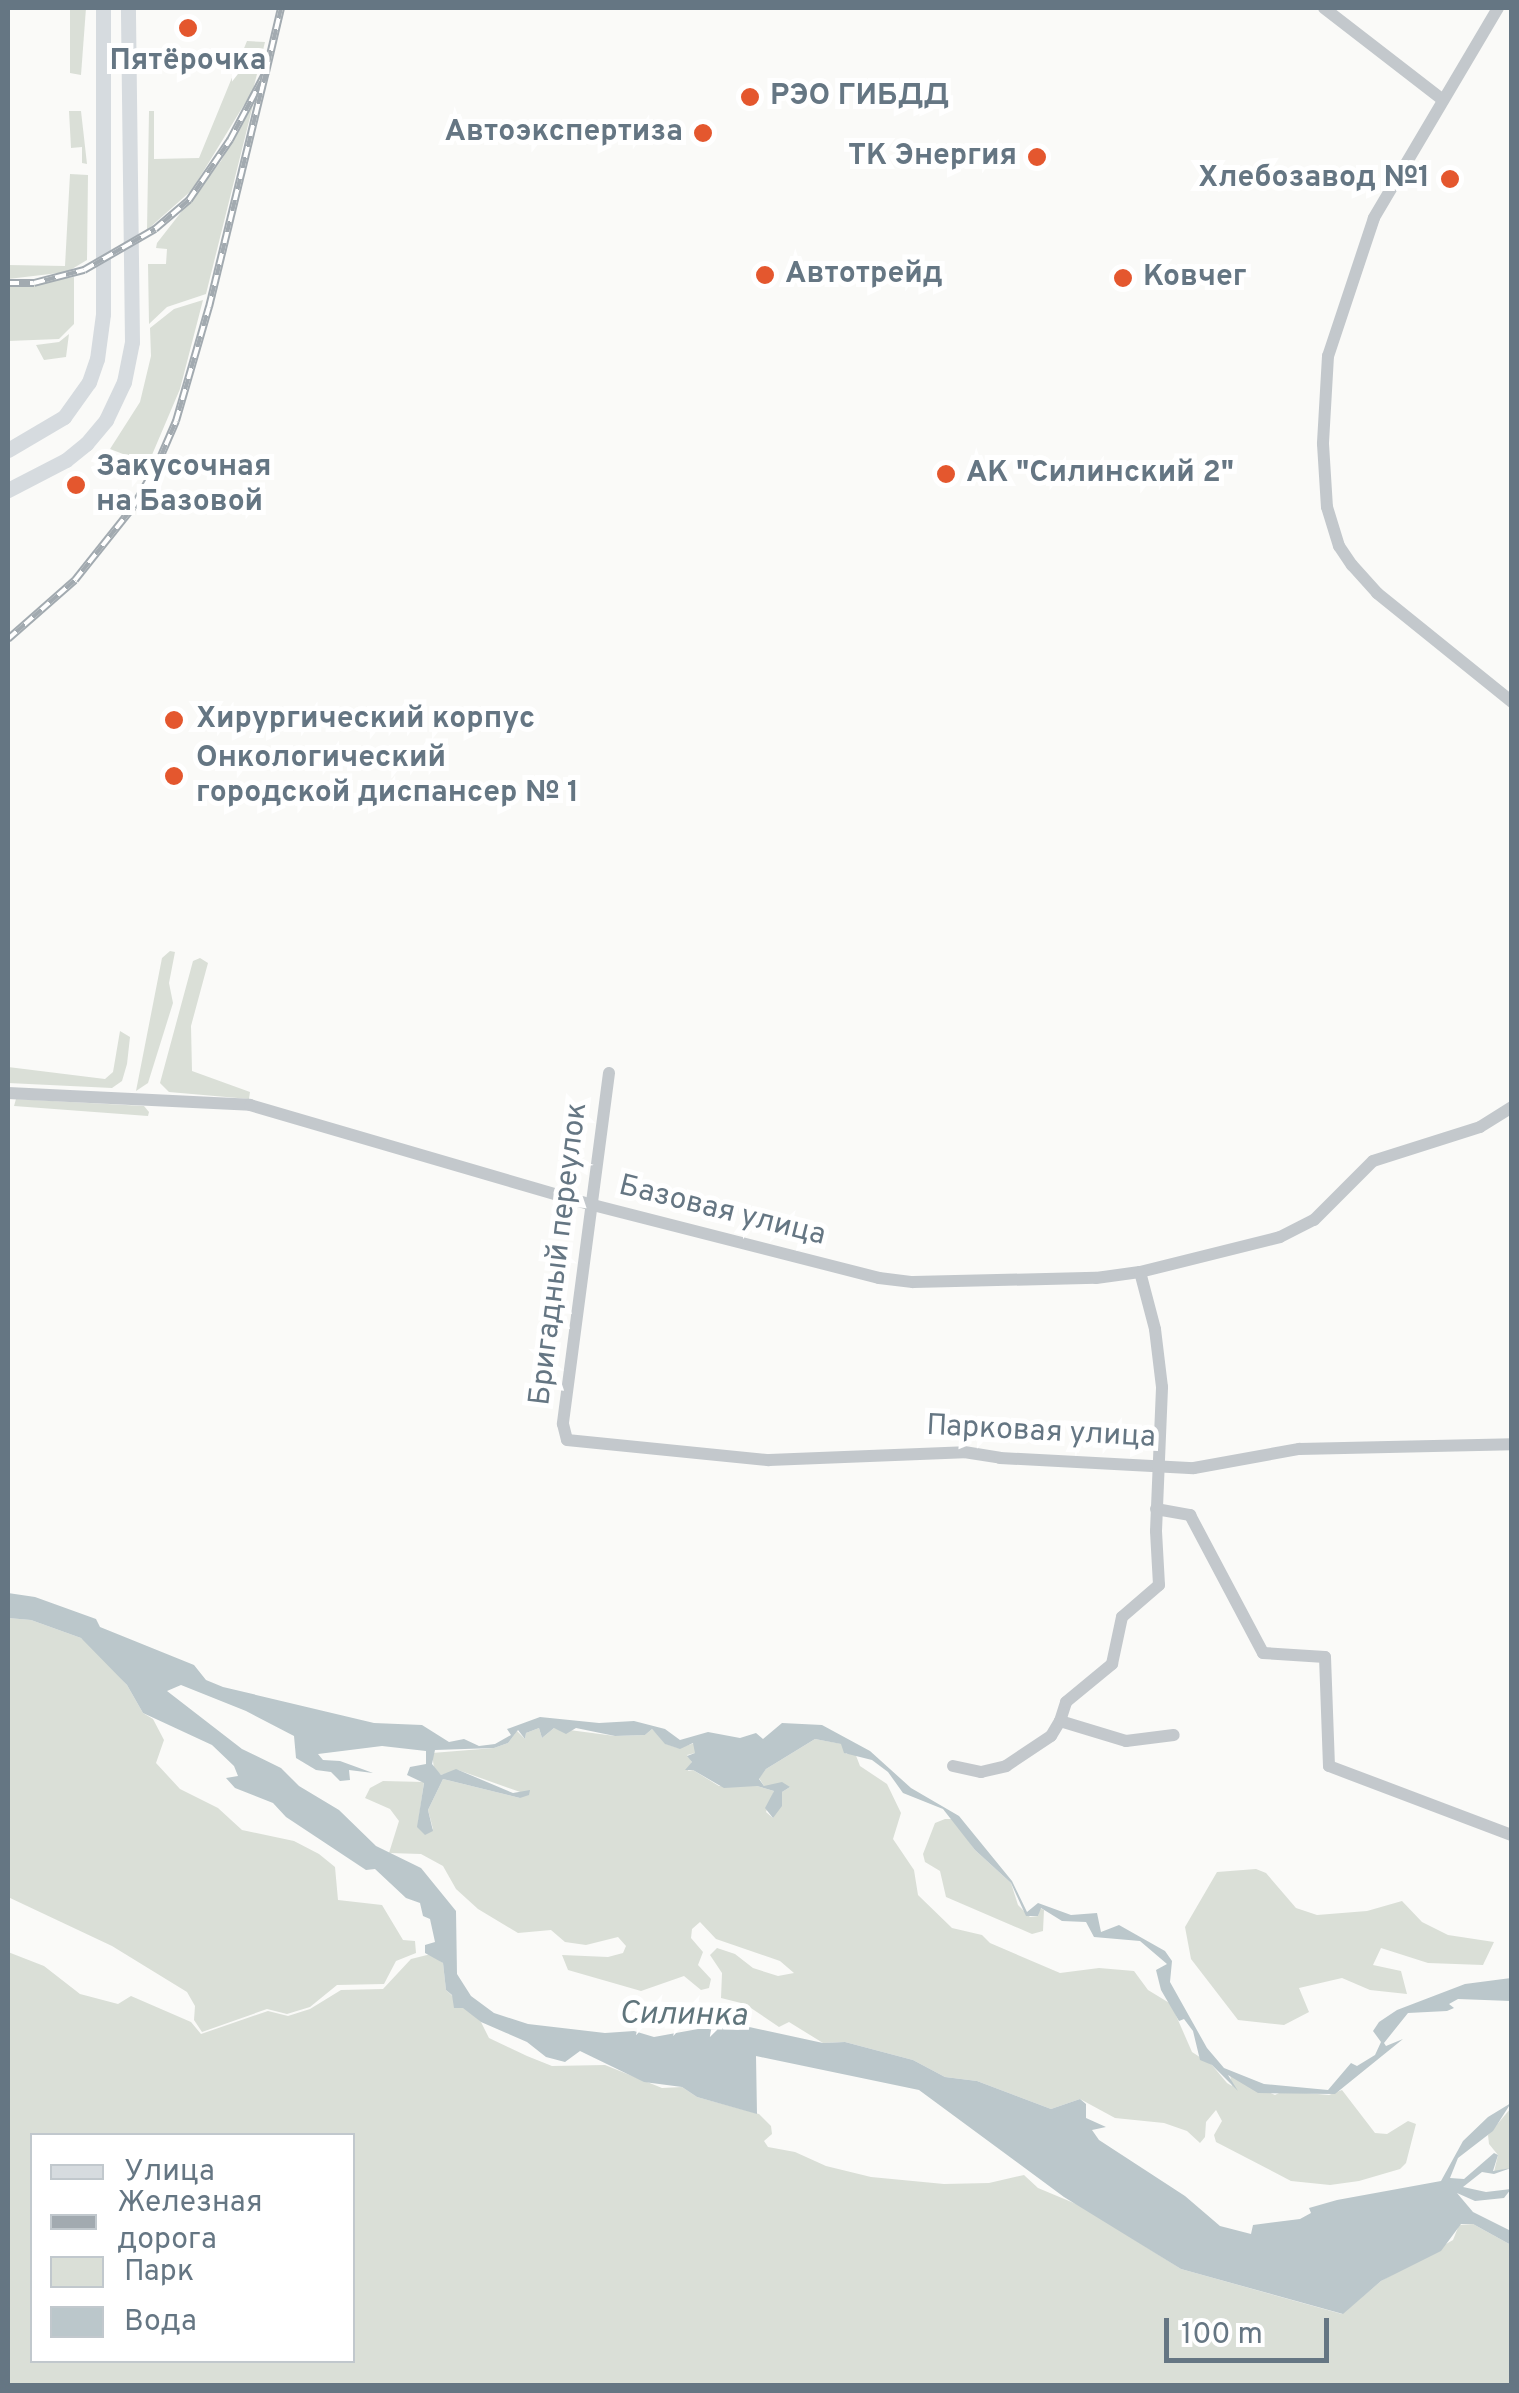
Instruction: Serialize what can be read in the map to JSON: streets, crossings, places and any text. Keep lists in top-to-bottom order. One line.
{"streets":{"street":["Базовая улица","Бригадный переулок","Парковая улица"]},"crossings":[["Базовая улица","Бригадный переулок"],["Бригадный переулок","Парковая улица"]],"water":["Силинка"],"places":["Пятёрочка","РЭО ГИБДД","Автоэкспертиза","ТК Энергия","Хлебозавод №1","Автотрейд","Ковчег","АК \"Силинский 2\"","Закусочная на Базовой","Хирургический корпус","Онкологический городской диспансер № 1"],"legend":["Улица","Железная дорога","Парк","Вода"],"scale_bar":"100 m"}
